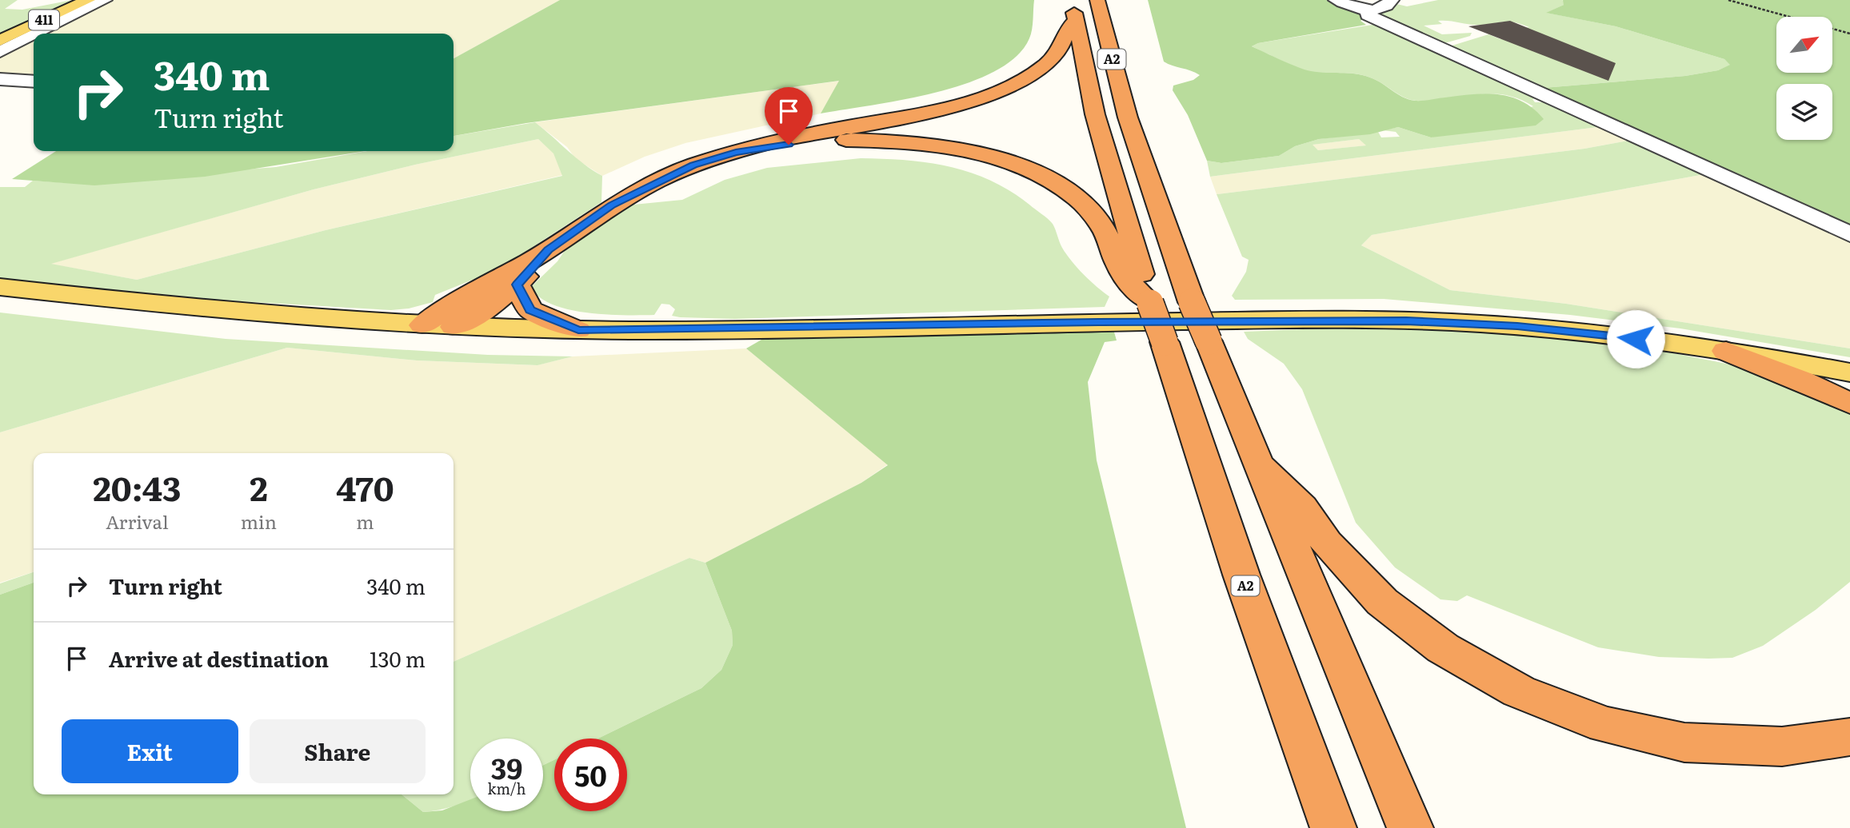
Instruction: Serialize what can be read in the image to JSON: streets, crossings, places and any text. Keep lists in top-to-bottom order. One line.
{"streets":{"highway":["A2"],"main road":["411"]},"north":"top right","page":{"turn":["340 m","Turn right"],"eta":["20:43","Arrival","2","min","470","m"],"list":[{"name":"Turn right","value":"340 m"},{"name":"Arrive at destination","value":"130 m"}],"buttons":["Exit","Share"],"speed":"39 km/h","limit":"50"}}
